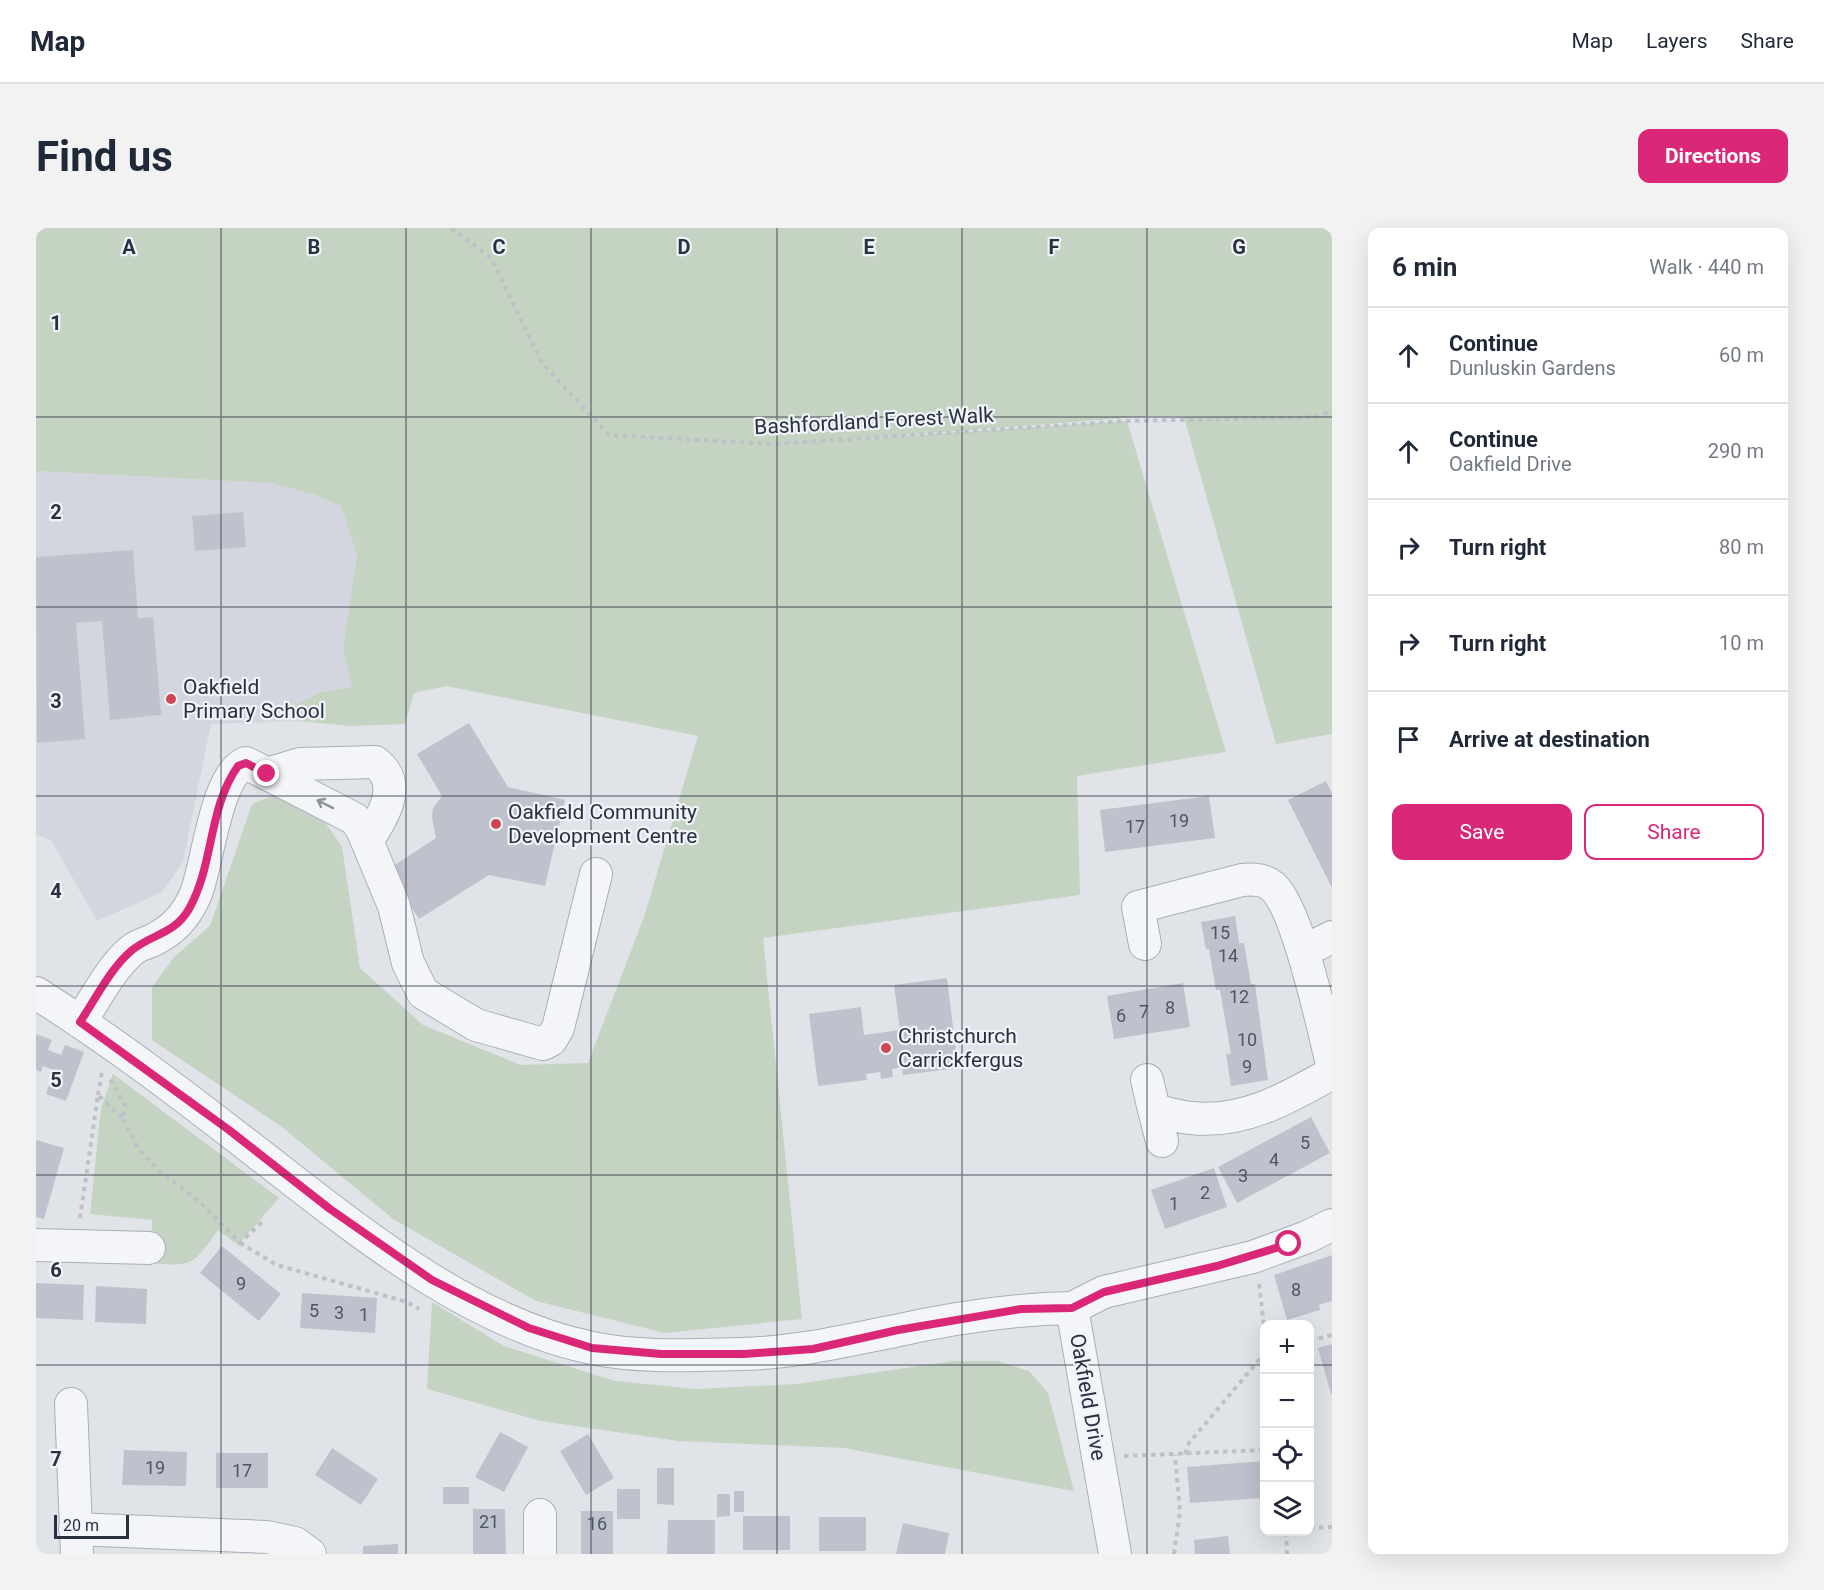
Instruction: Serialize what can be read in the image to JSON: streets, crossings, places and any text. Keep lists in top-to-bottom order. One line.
{"streets":{"street":["Oakfield Drive"],"path":["Bashfordland Forest Walk"]},"places":["Oakfield Primary School","Oakfield Community Development Centre","Christchurch Carrickfergus"],"house_numbers":["19","17","15","14","12","8","7","6","10","9","5","4","3","2","1","9","8","5","3","1","19","17","21","16"],"scale_bar":"20 m","page":{"header":"Map","nav":["Map","Layers","Share"],"buttons":["Directions",["Save","Share"]],"title":"Find us","heading":["6 min","Walk · 440 m"],"list":[["Continue","Dunluskin Gardens","60 m"],["Continue","Oakfield Drive","290 m"],["Turn right","80 m"],["Turn right","10 m"],"Arrive at destination"],"map_buttons":["+","−"],"scale":"20 m"},"grid":{"columns":["A","B","C","D","E","F","G"],"rows":["1","2","3","4","5","6","7"]}}
